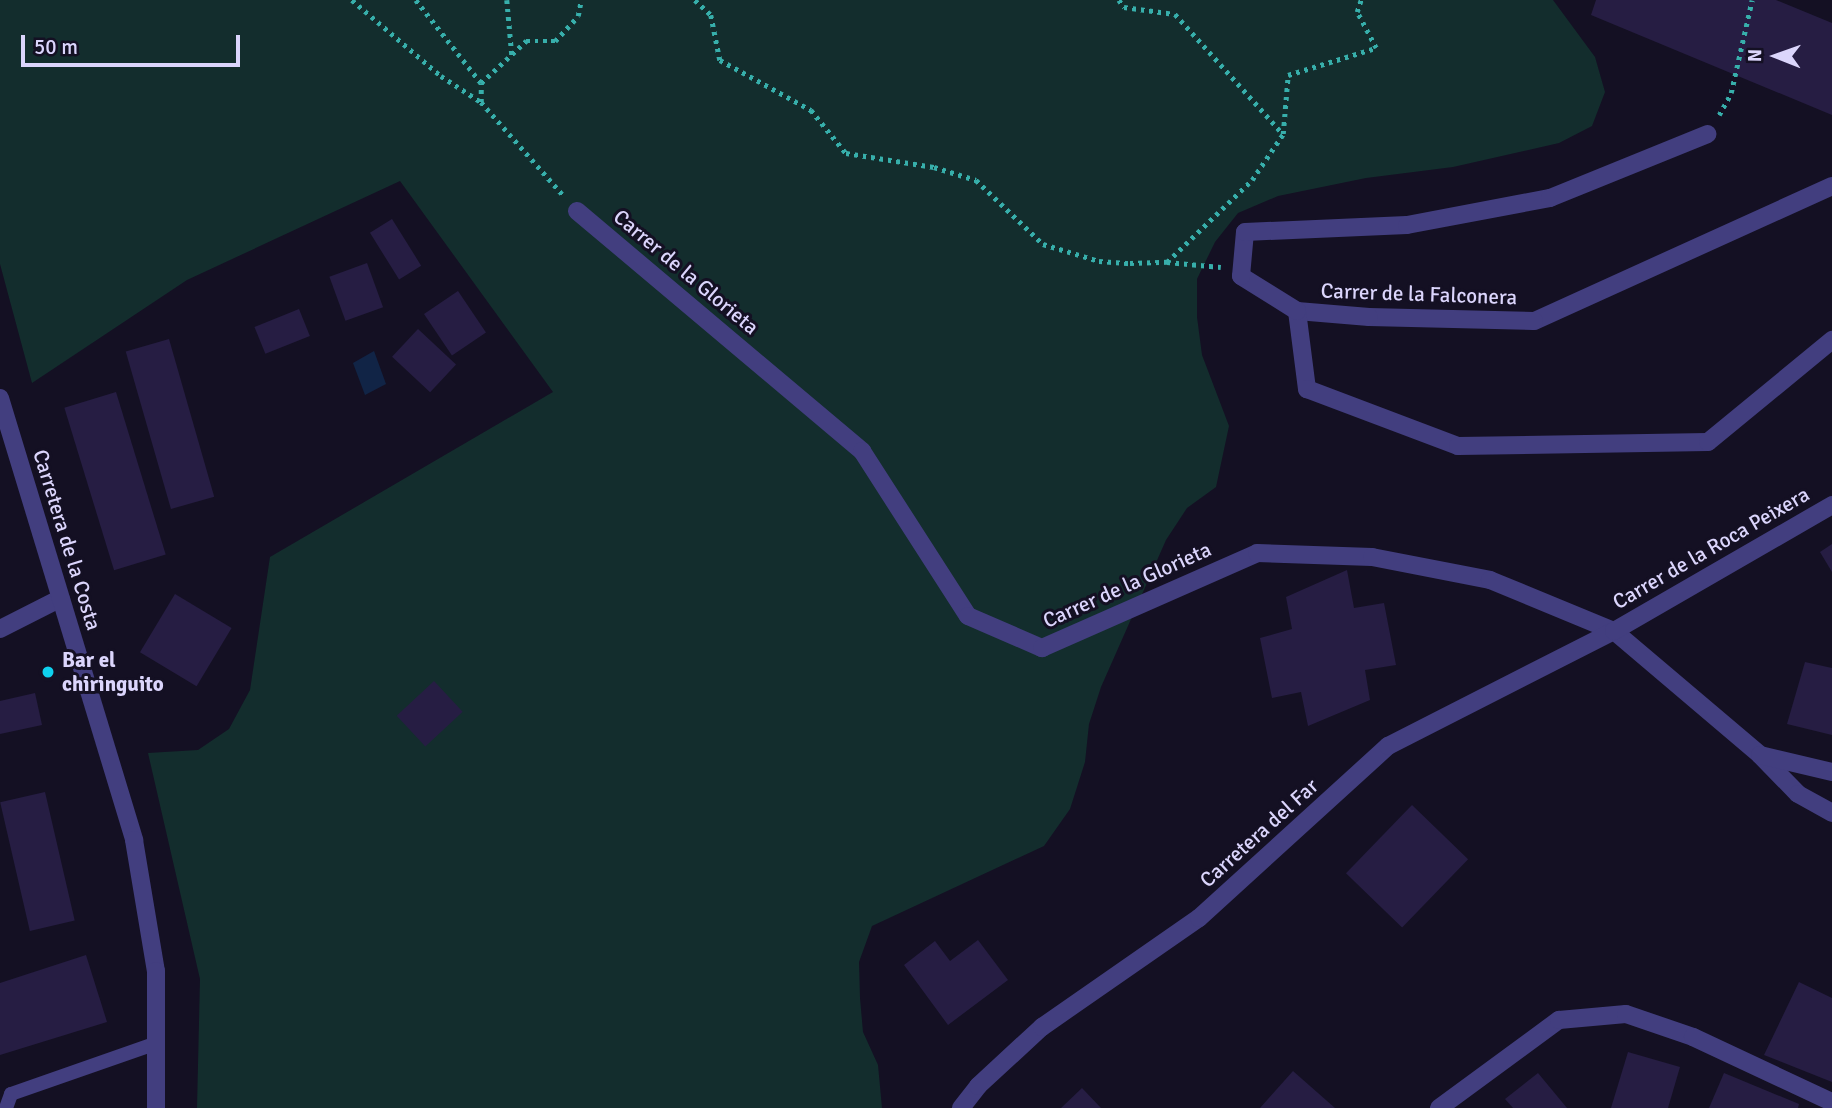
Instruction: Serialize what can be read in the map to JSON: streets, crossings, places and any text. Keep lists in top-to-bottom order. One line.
{"streets":{"street":["Carrer de la Glorieta","Carrer de la Falconera","Carretera de la Costa","Carrer de la Roca Peixera","Carretera del Far"]},"crossings":[["Carrer de la Glorieta","Carrer de la Roca Peixera"],["Carrer de la Glorieta","Carretera del Far"],["Carrer de la Roca Peixera","Carretera del Far"]],"places":["Bar el chiringuito"],"scale_bar":"50 m","north":"left"}
